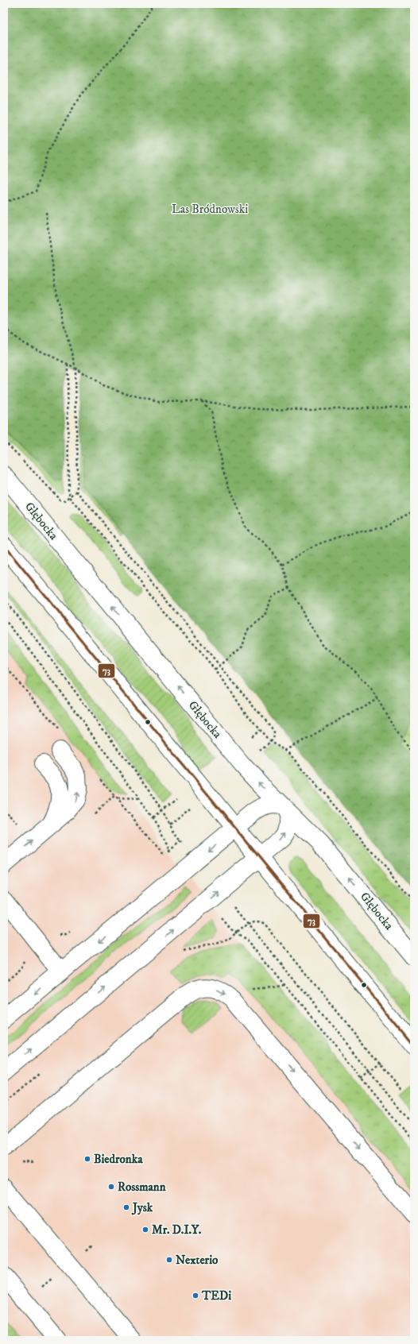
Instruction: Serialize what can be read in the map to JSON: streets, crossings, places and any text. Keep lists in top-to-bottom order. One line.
{"streets":{"street":["Głębocka"]},"parks":["Las Bródnowski"],"places":["Biedronka","Rossmann","Jysk","Mr. D.I.Y.","Nexterio","TEDi"],"lines":["transit line 73"]}
